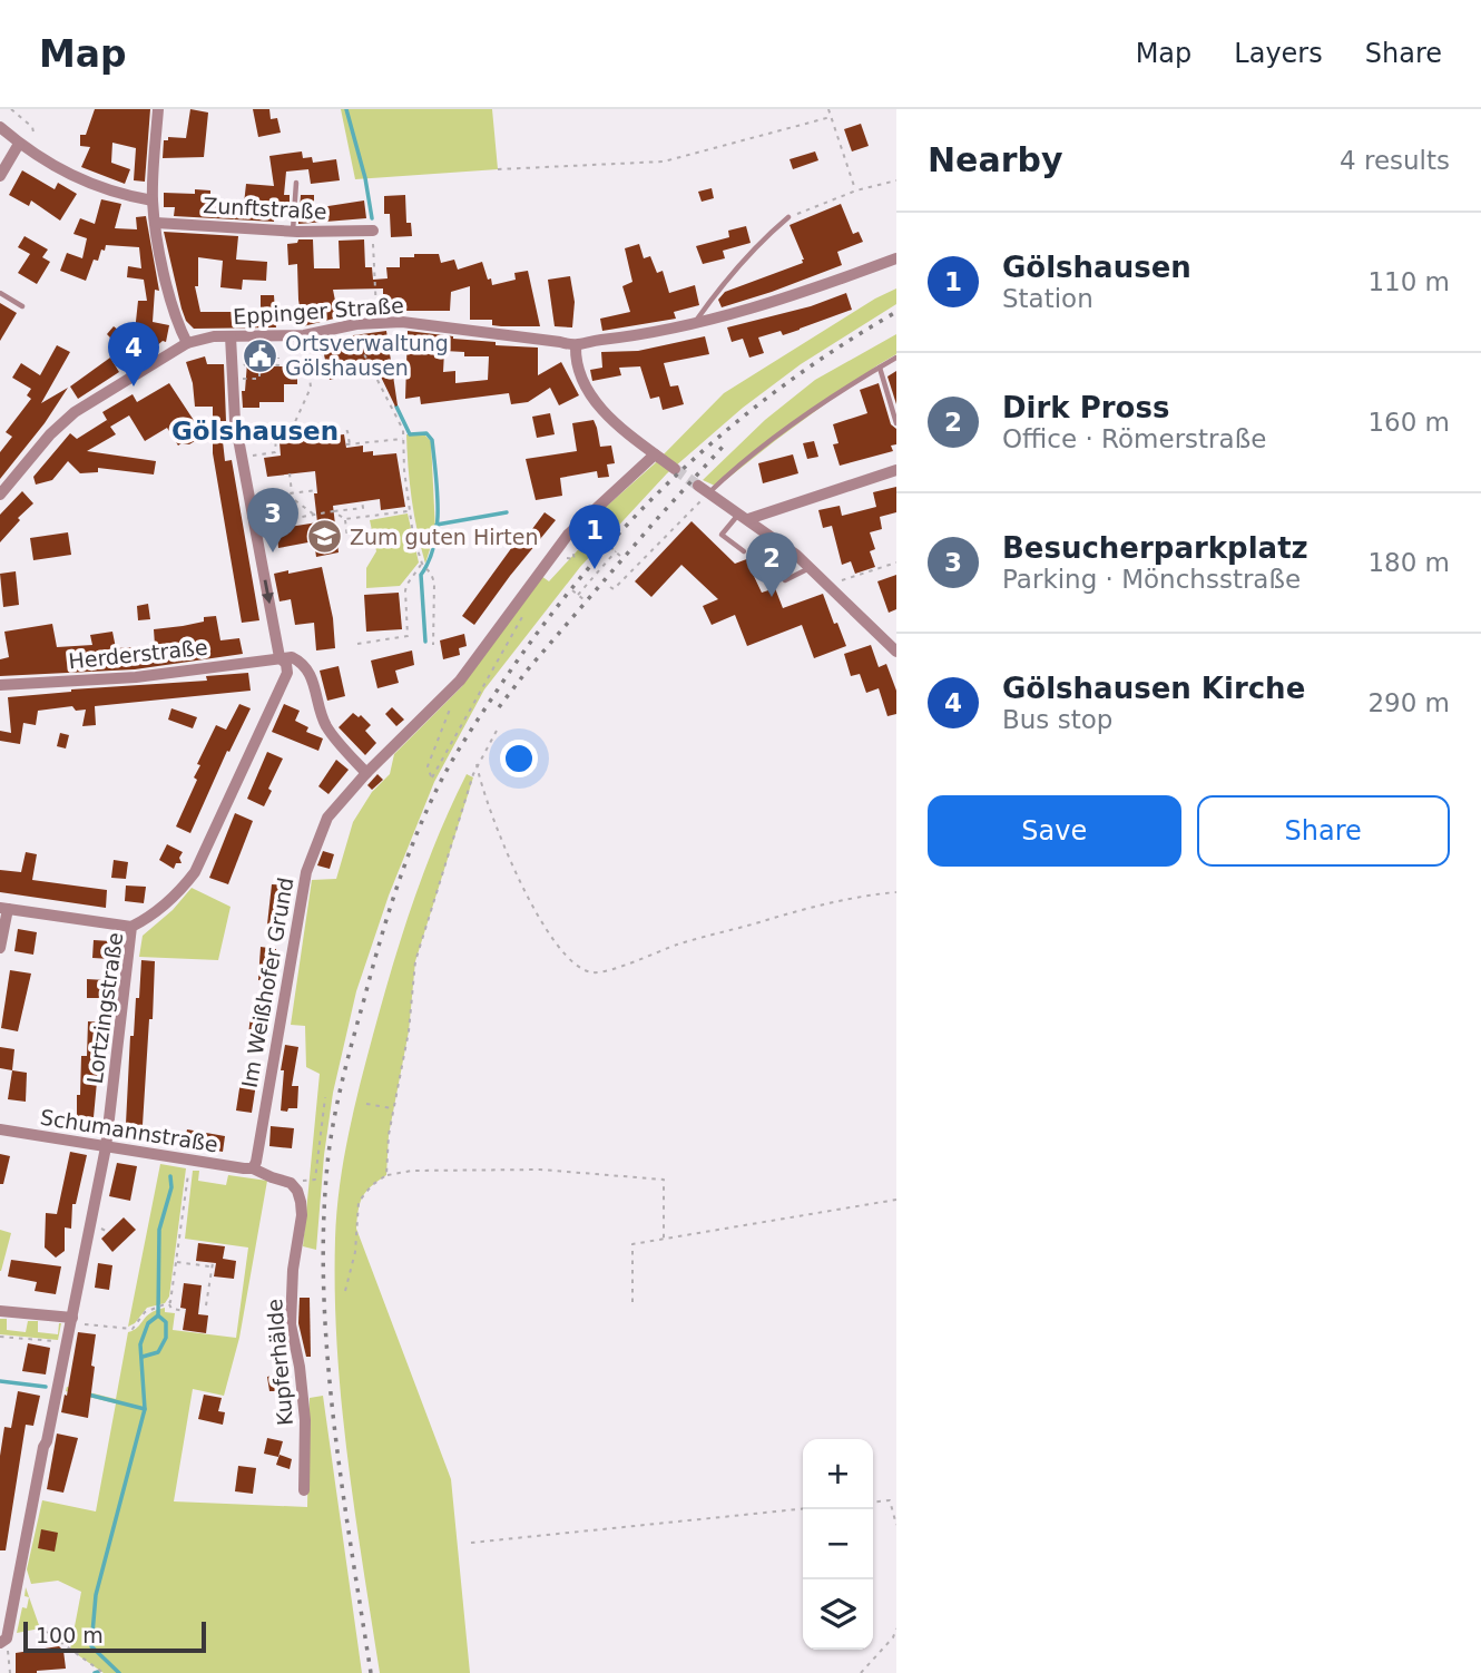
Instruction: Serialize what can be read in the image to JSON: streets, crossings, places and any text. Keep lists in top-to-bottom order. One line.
{"streets":{"street":["Zunftstraße","Eppinger Straße","Herderstraße","Im Weißhofer Grund","Lortzingstraße","Schumannstraße","Kupferhälde"]},"crossings":[["Herderstraße","Lortzingstraße"],["Im Weißhofer Grund","Schumannstraße"],["Lortzingstraße","Schumannstraße"]],"districts":["Gölshausen"],"places":{"public building":["Ortsverwaltung Gölshausen"],"school or university":["Zum guten Hirten"]},"scale_bar":"100 m","page":{"header":"Map","nav":["Map","Layers","Share"],"heading":["Nearby","4 results"],"list":[{"mark":"1","name":"Gölshausen","note":"Station","value":"110 m"},{"mark":"2","name":"Dirk Pross","note":"Office · Römerstraße","value":"160 m"},{"mark":"3","name":"Besucherparkplatz","note":"Parking · Mönchsstraße","value":"180 m"},{"mark":"4","name":"Gölshausen Kirche","note":"Bus stop","value":"290 m"}],"pins":["4","3","1","2"],"buttons":["Save","Share"],"map_buttons":["+","−"],"scale":"100 m"}}
